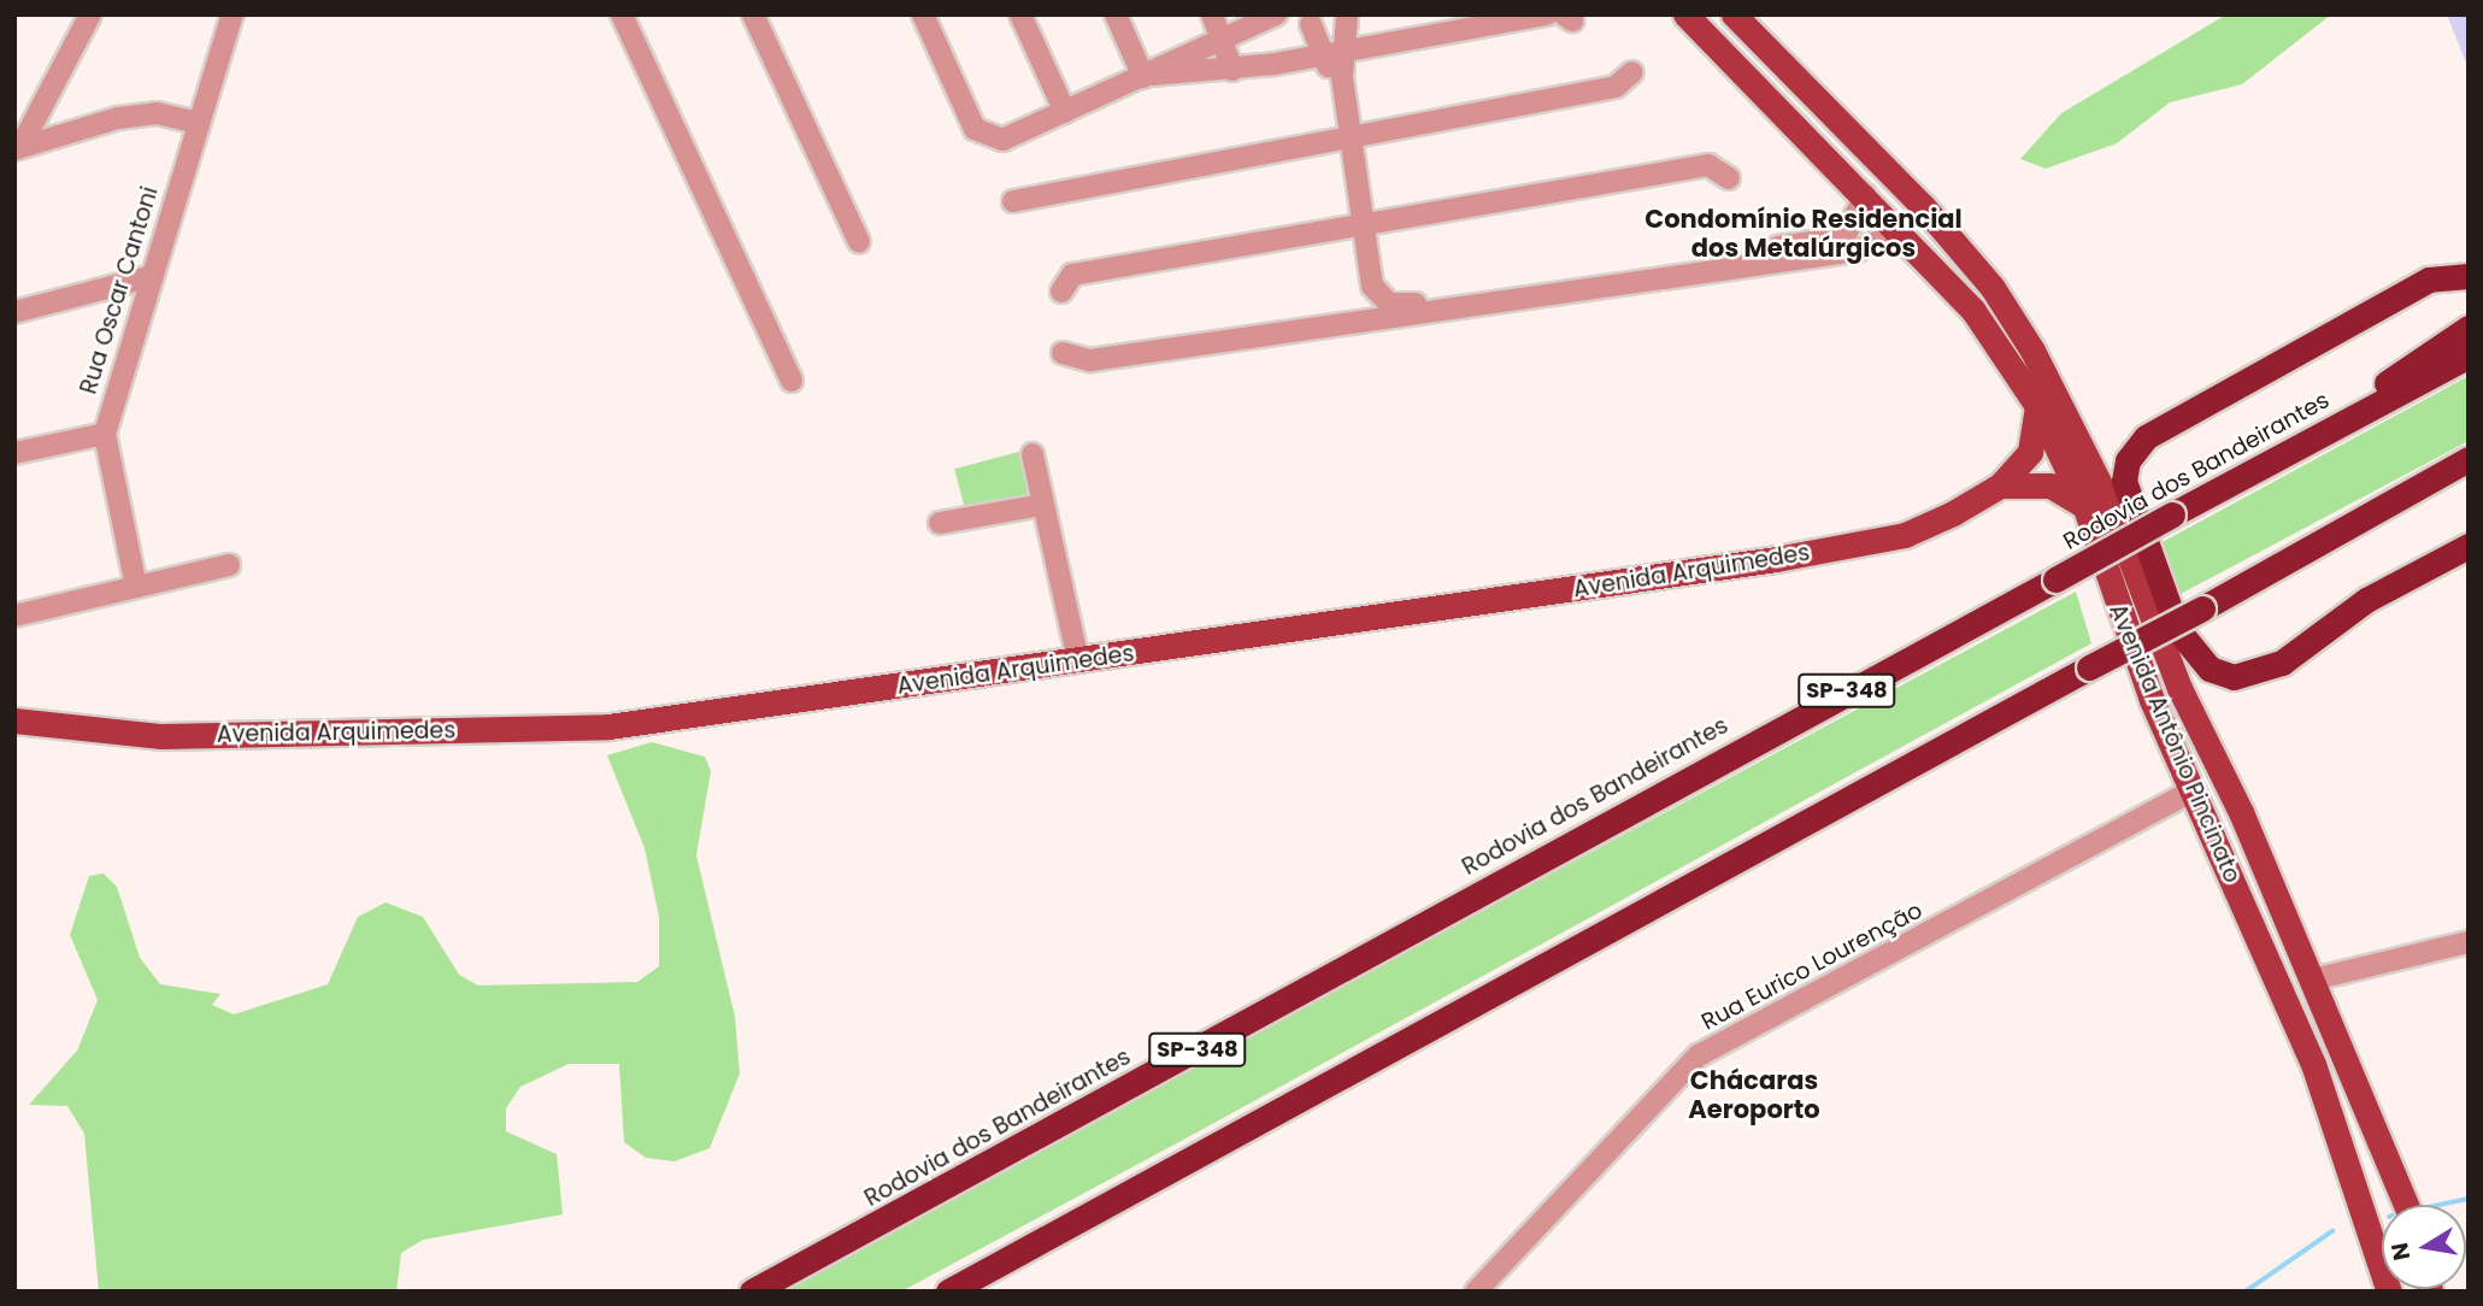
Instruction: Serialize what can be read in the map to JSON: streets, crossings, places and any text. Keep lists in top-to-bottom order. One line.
{"streets":{"highway":["Rodovia dos Bandeirantes","SP-348"],"main road":["Avenida Arquimedes","Avenida Antônio Pincinato"],"street":["Rua Oscar Cantoni","Rua Eurico Lourenção"]},"crossings":[["Avenida Arquimedes","Avenida Antônio Pincinato"],["Avenida Antônio Pincinato","Rua Eurico Lourenção"]],"districts":["Condomínio Residencial dos Metalúrgicos","Chácaras Aeroporto"],"north":"left"}
